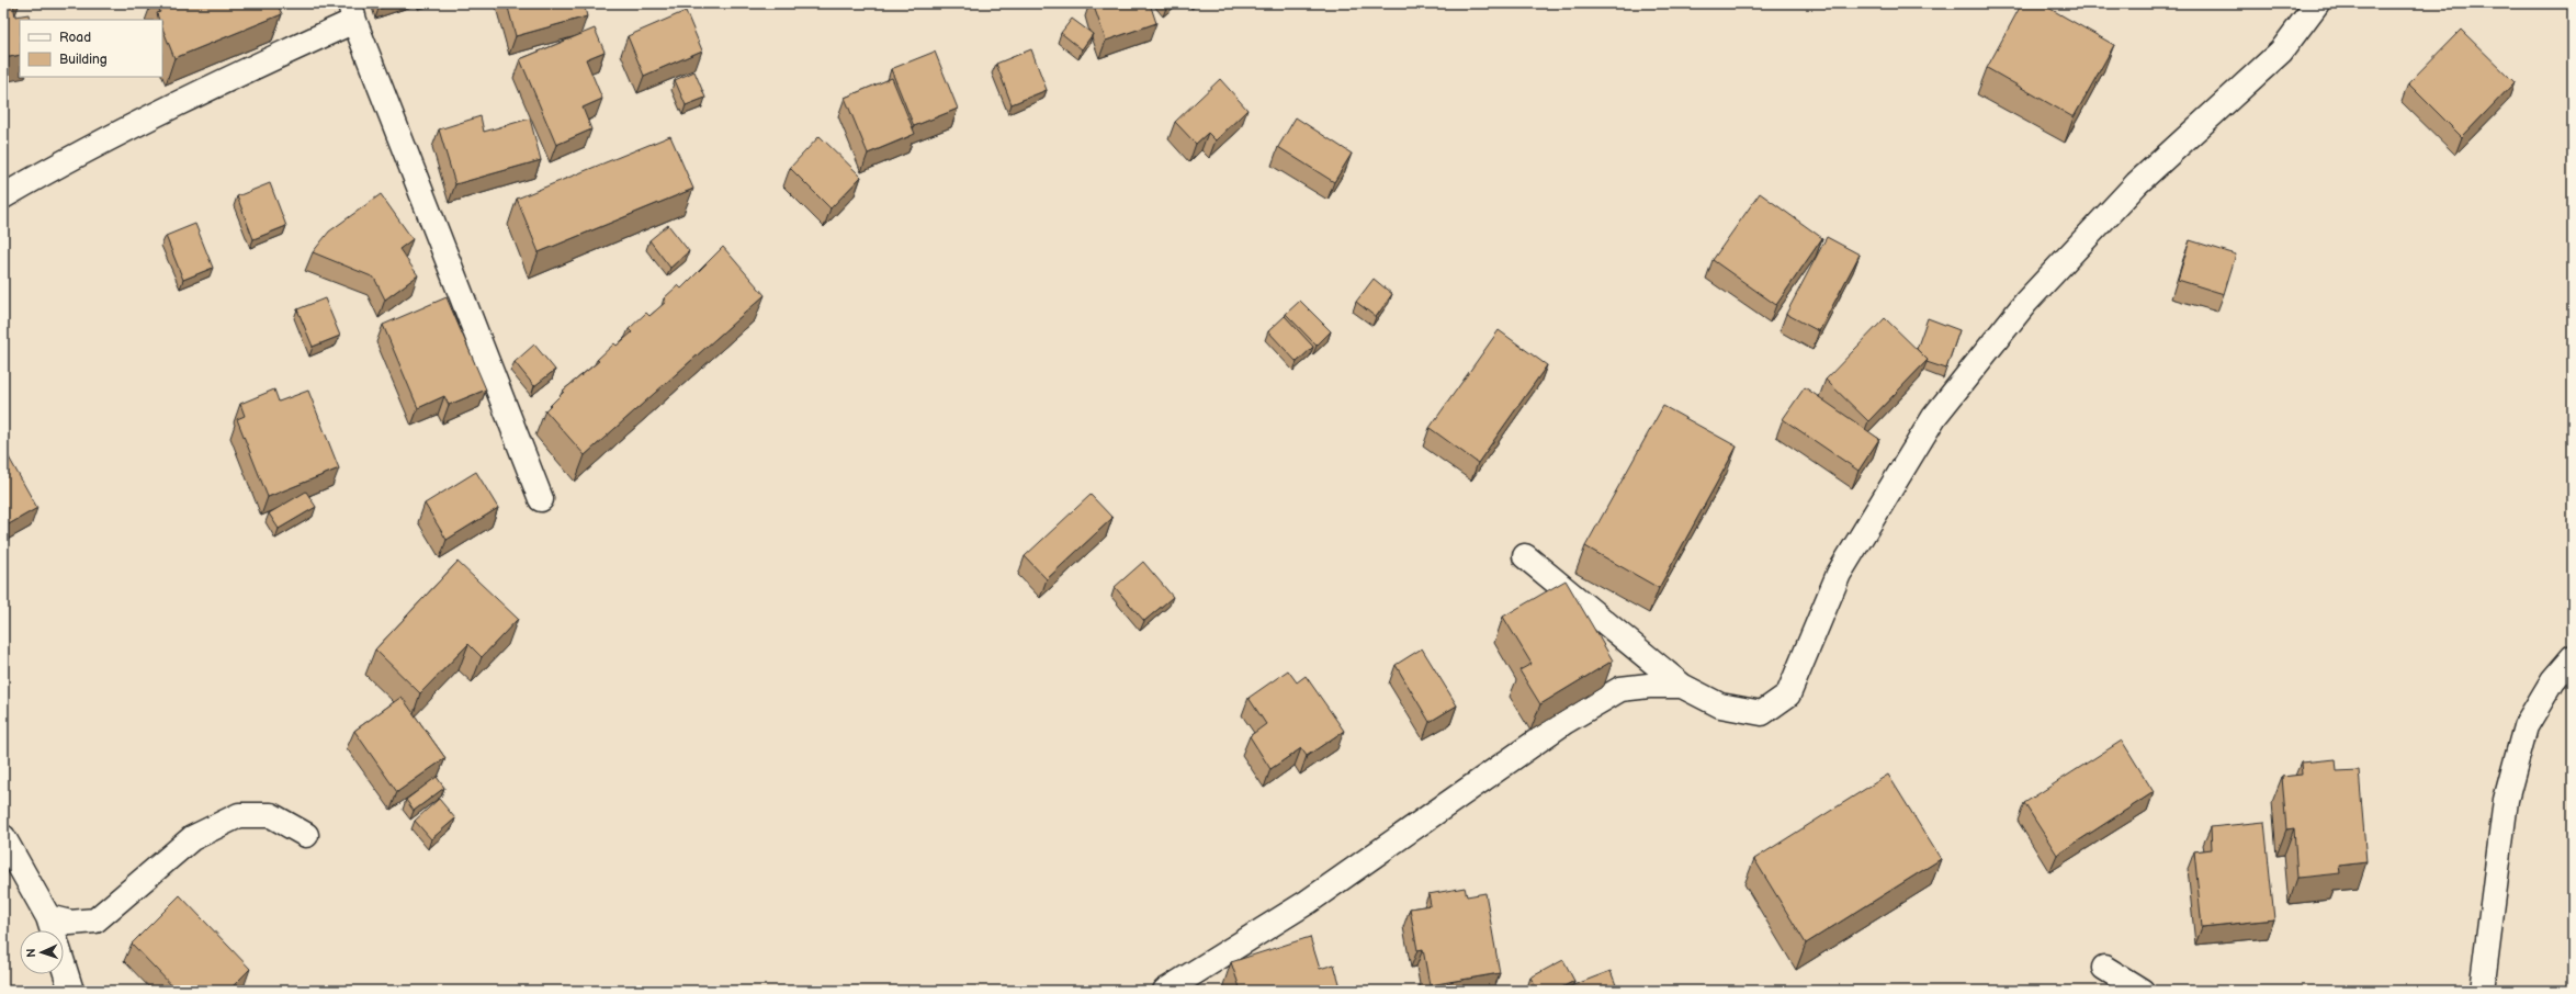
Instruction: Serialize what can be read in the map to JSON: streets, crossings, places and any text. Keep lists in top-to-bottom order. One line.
{"legend":["Road","Building"],"north":"left"}
